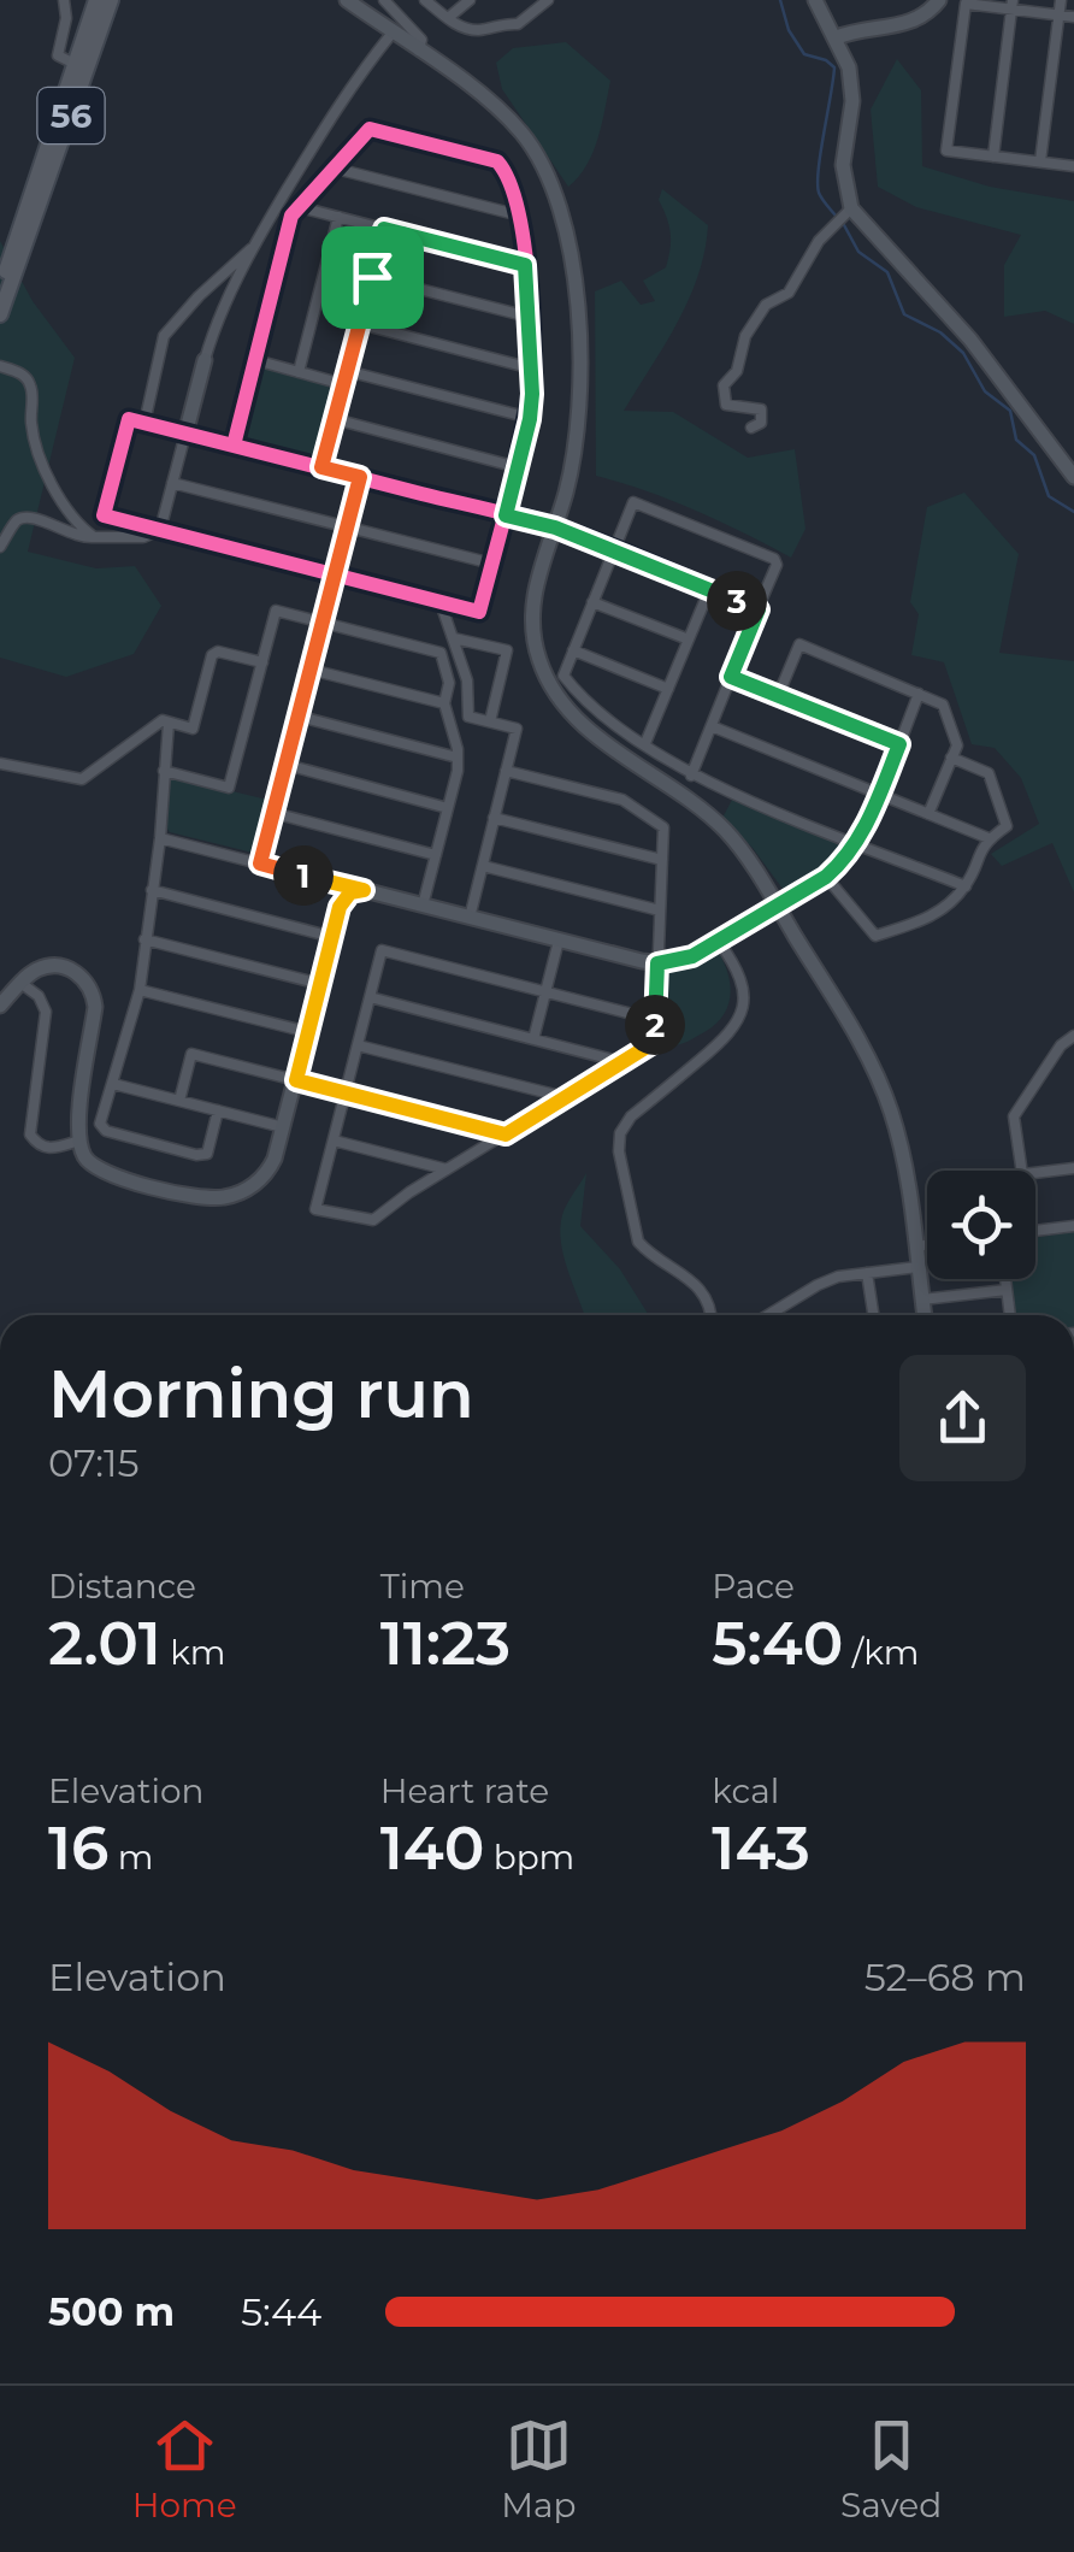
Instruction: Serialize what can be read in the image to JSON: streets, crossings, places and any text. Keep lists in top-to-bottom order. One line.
{"streets":{"main road":["56"]},"page":{"pins":["3","1","2"],"heading":["Morning run","07:15"],"stats":[["Distance","2.01 km"],["Time","11:23"],["Pace","5:40 /km"],["Elevation","16 m"],["Heart rate","140 bpm"],["kcal","143"]],"chart":["Elevation","52–68 m"],"list":[{"name":"500 m","note":"5:44"}],"tabs":["Home","Map","Saved"]}}
